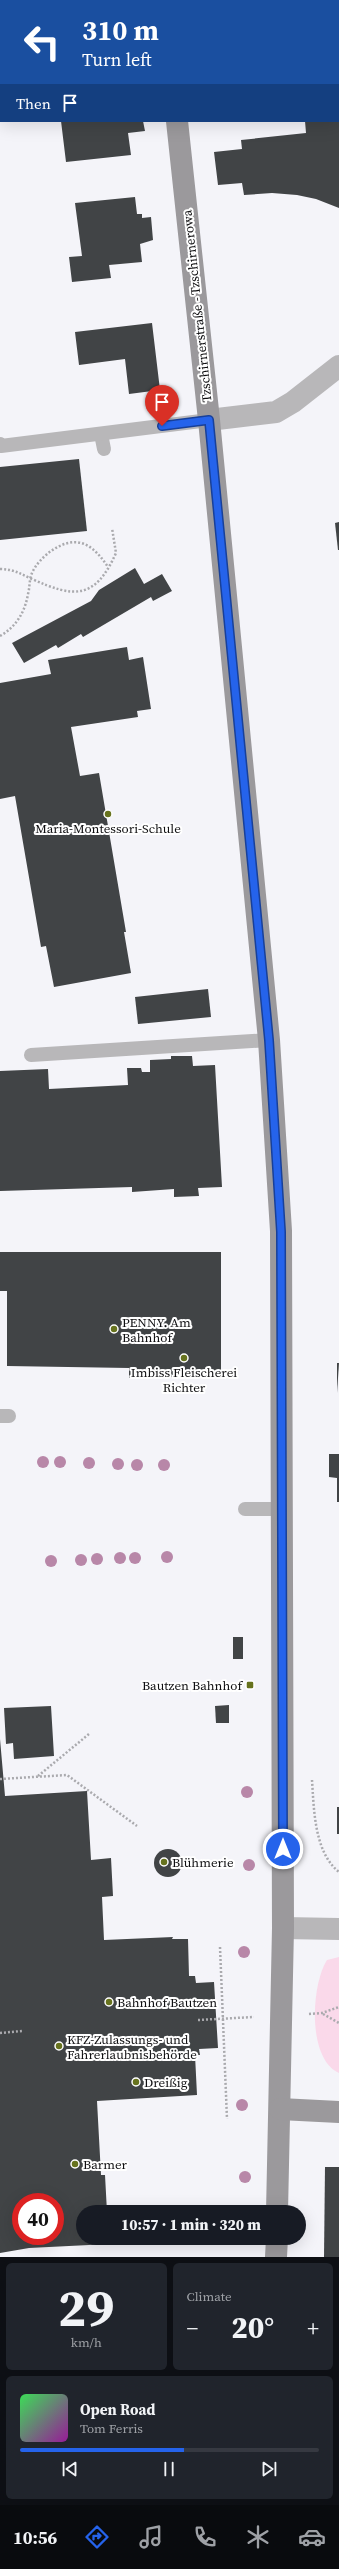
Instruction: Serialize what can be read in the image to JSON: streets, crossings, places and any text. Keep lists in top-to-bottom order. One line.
{"streets":{"street":["Tzschirnerstraße - Tzschirnerowa"]},"places":{"other":["Maria-Montessori-Schule","PENNY. Am Bahnhof","Imbiss Fleischerei Richter","Blühmerie","Bahnhof Bautzen","KFZ-Zulassungs- und Fahrerlaubnisbehörde","Dreißig","Barmer"],"transit":["Bautzen Bahnhof"]},"page":{"turn":["310 m","Turn left"],"then":"Then","limit":"40","trip":"10:57 · 1 min · 320 m","tile":[["29","km/h"],"Climate"],"heat":["−","20°","+"],"song":["Open Road","Tom Ferris"],"tabs":"10:56"}}
